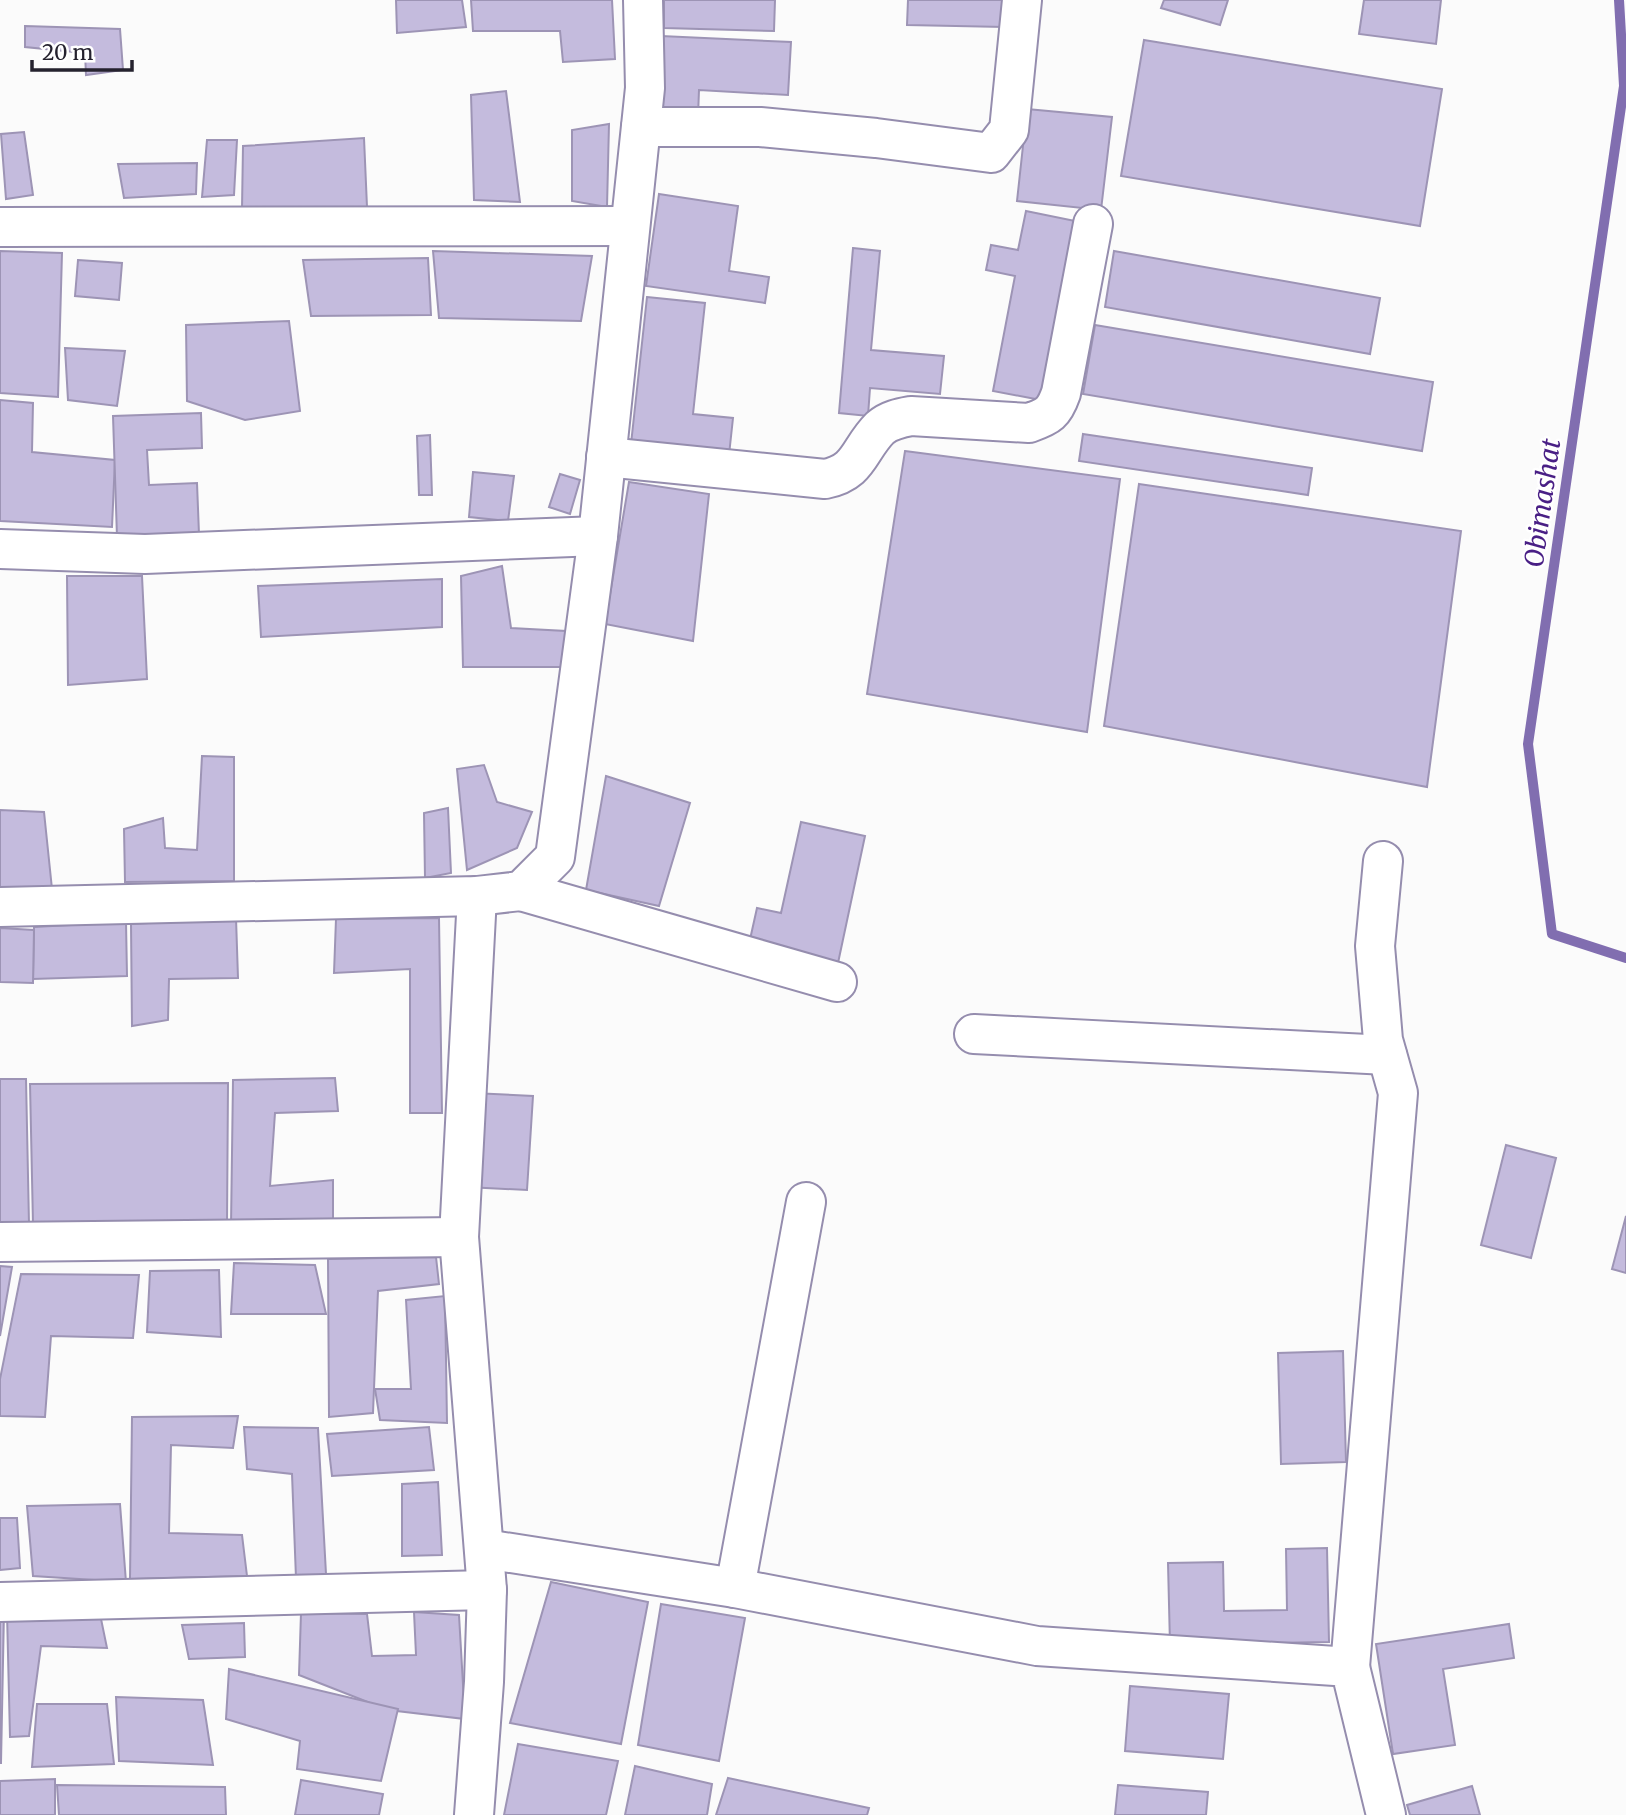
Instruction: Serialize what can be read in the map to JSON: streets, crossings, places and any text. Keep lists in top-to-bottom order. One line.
{"water":["Obimashat"],"scale_bar":"20 m"}
